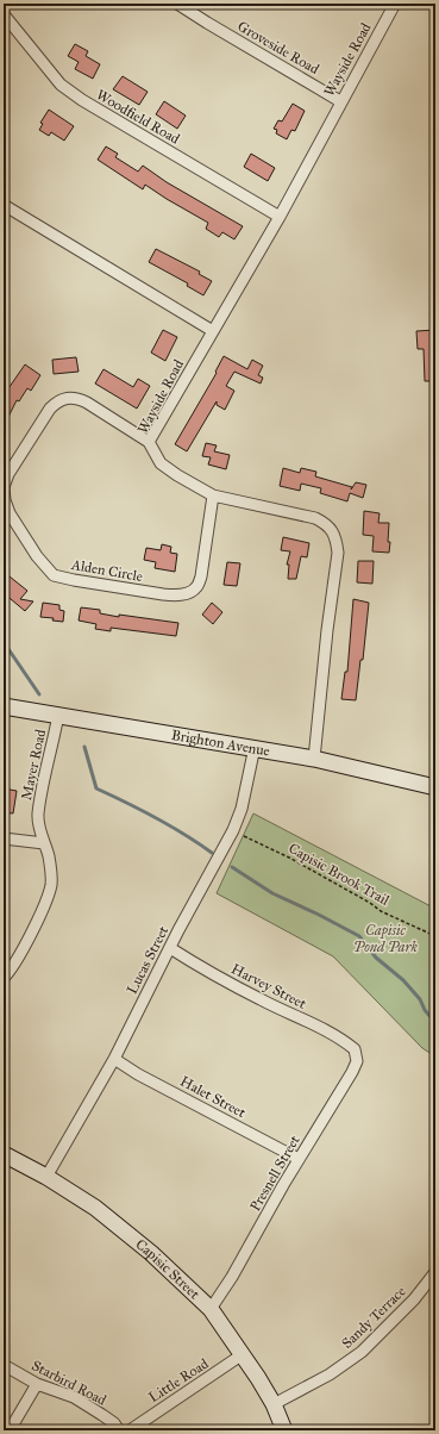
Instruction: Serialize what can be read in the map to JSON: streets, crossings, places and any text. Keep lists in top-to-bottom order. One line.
{"streets":{"main road":["Brighton Avenue","Capisic Street"],"street":["Groveside Road","Wayside Road","Woodfield Road","Alden Circle","Mayer Road","Lucas Street","Harvey Street","Halet Street","Presnell Street","Sandy Terrace","Little Road","Starbird Road"],"path":["Capisic Brook Trail"]},"crossings":[["Groveside Road","Wayside Road"],["Wayside Road","Woodfield Road"],["Wayside Road","Alden Circle"],["Wayside Road","Brighton Avenue"],["Brighton Avenue","Mayer Road"],["Brighton Avenue","Lucas Street"],["Capisic Brook Trail","Lucas Street"],["Lucas Street","Harvey Street"],["Lucas Street","Halet Street"],["Lucas Street","Capisic Street"],["Harvey Street","Presnell Street"],["Halet Street","Presnell Street"],["Presnell Street","Capisic Street"],["Capisic Street","Sandy Terrace"],["Capisic Street","Little Road"]],"parks":["Capisic Pond Park"]}
